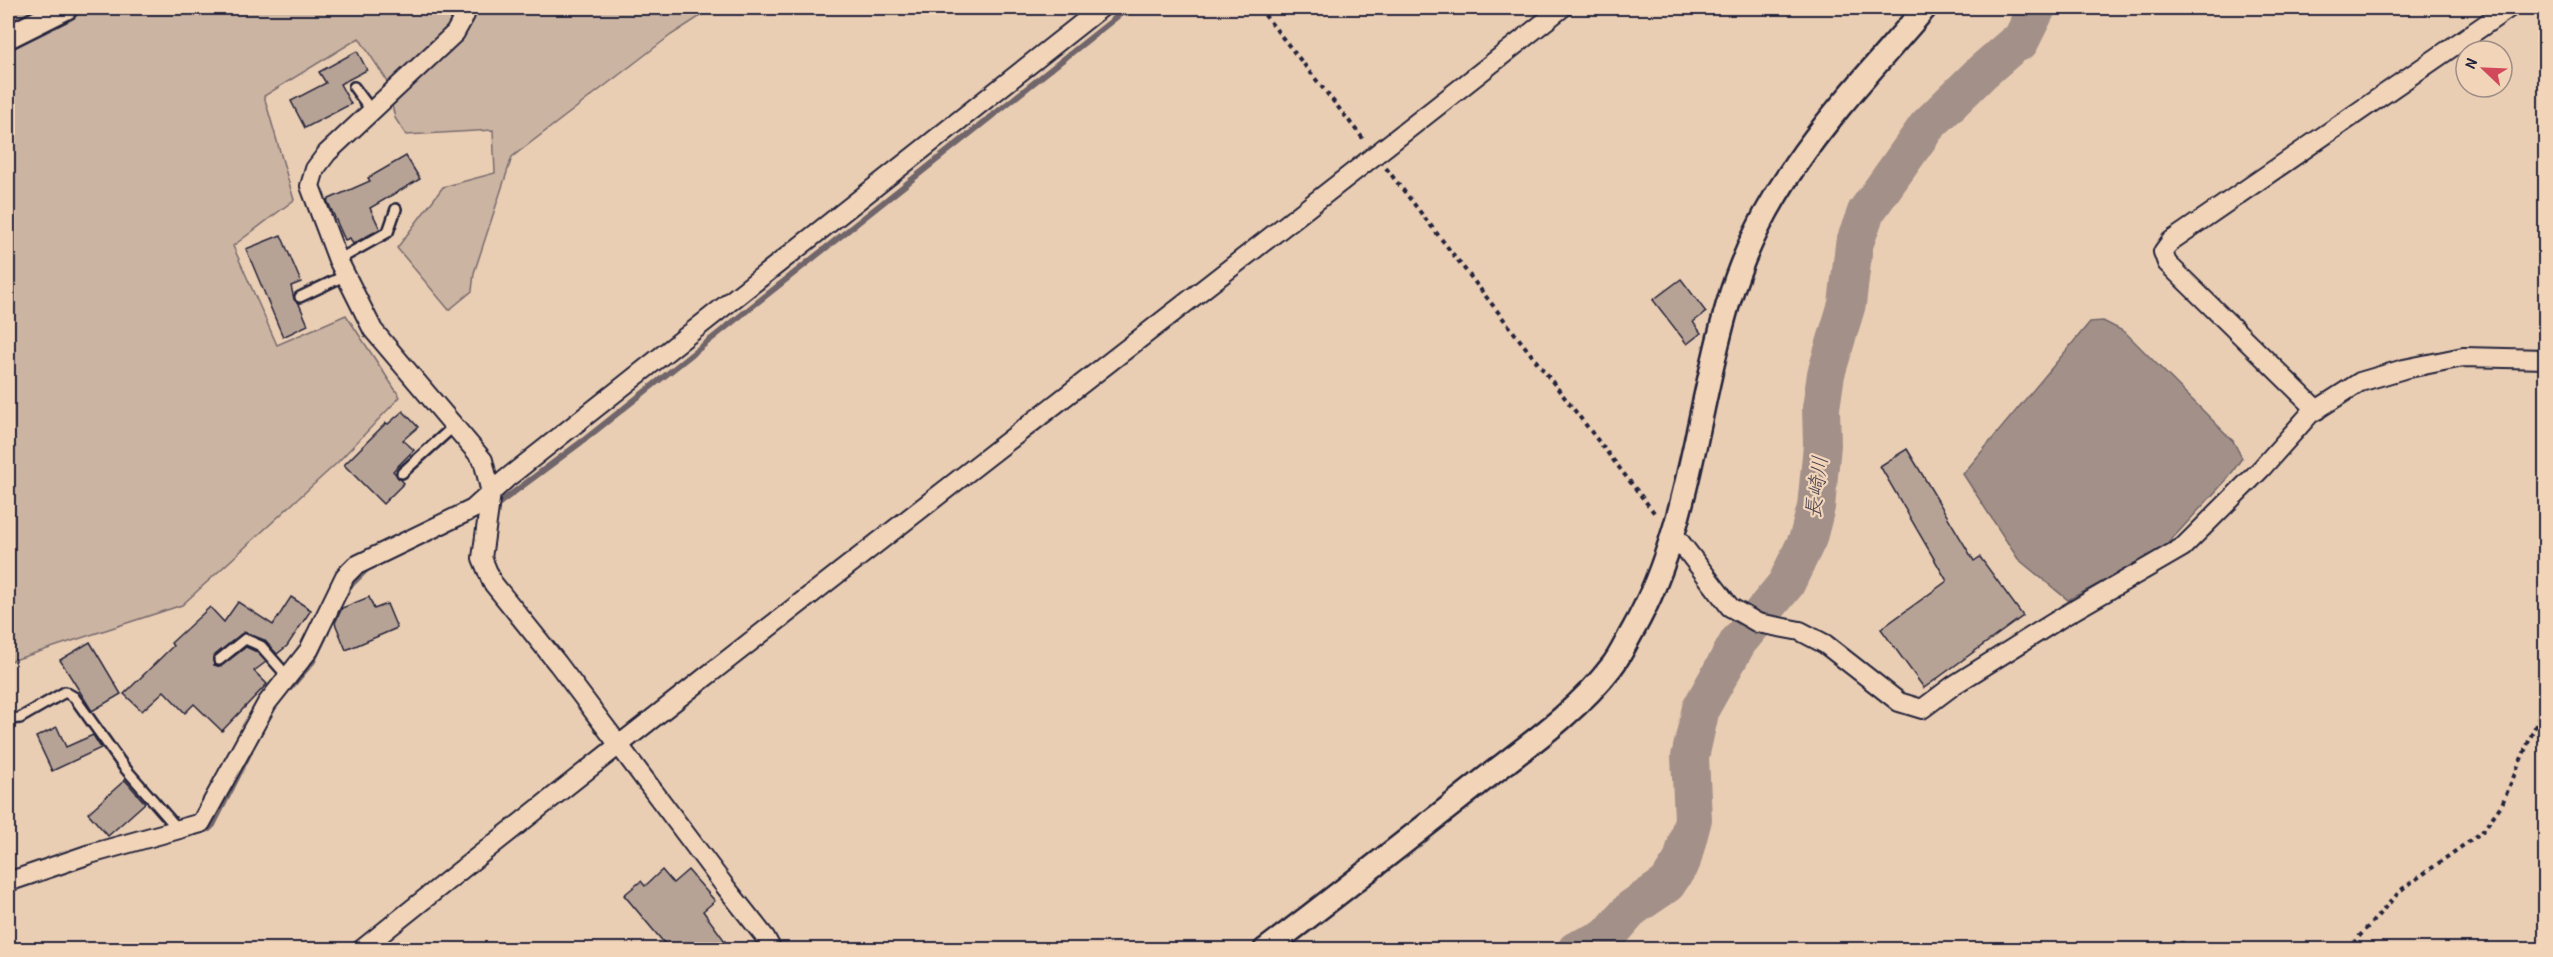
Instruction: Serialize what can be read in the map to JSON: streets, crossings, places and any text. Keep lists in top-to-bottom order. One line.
{"water":["長崎川"],"north":"top left"}
